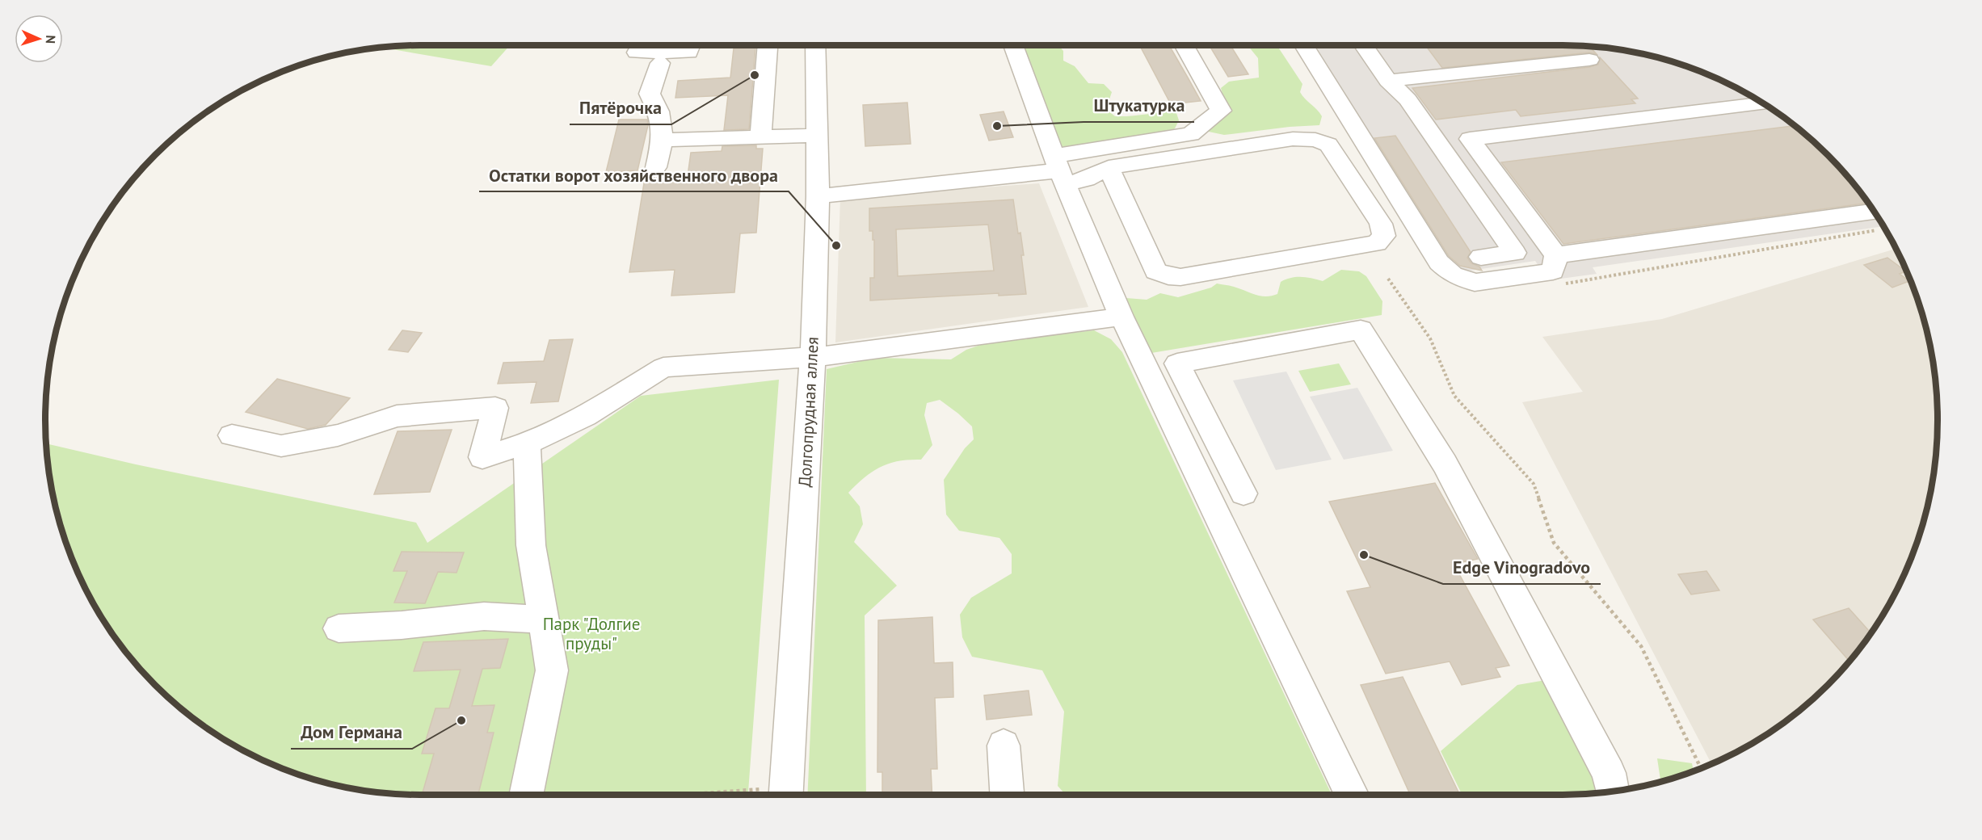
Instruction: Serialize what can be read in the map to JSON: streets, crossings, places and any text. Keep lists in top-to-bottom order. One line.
{"streets":{"street":["Долгопрудная аллея"]},"parks":["Парк \"Долгие пруды\""],"places":["Пятёрочка","Штукатурка","Остатки ворот хозяйственного двора","Edge Vinogradovo","Дом Германа"],"north":"right"}
